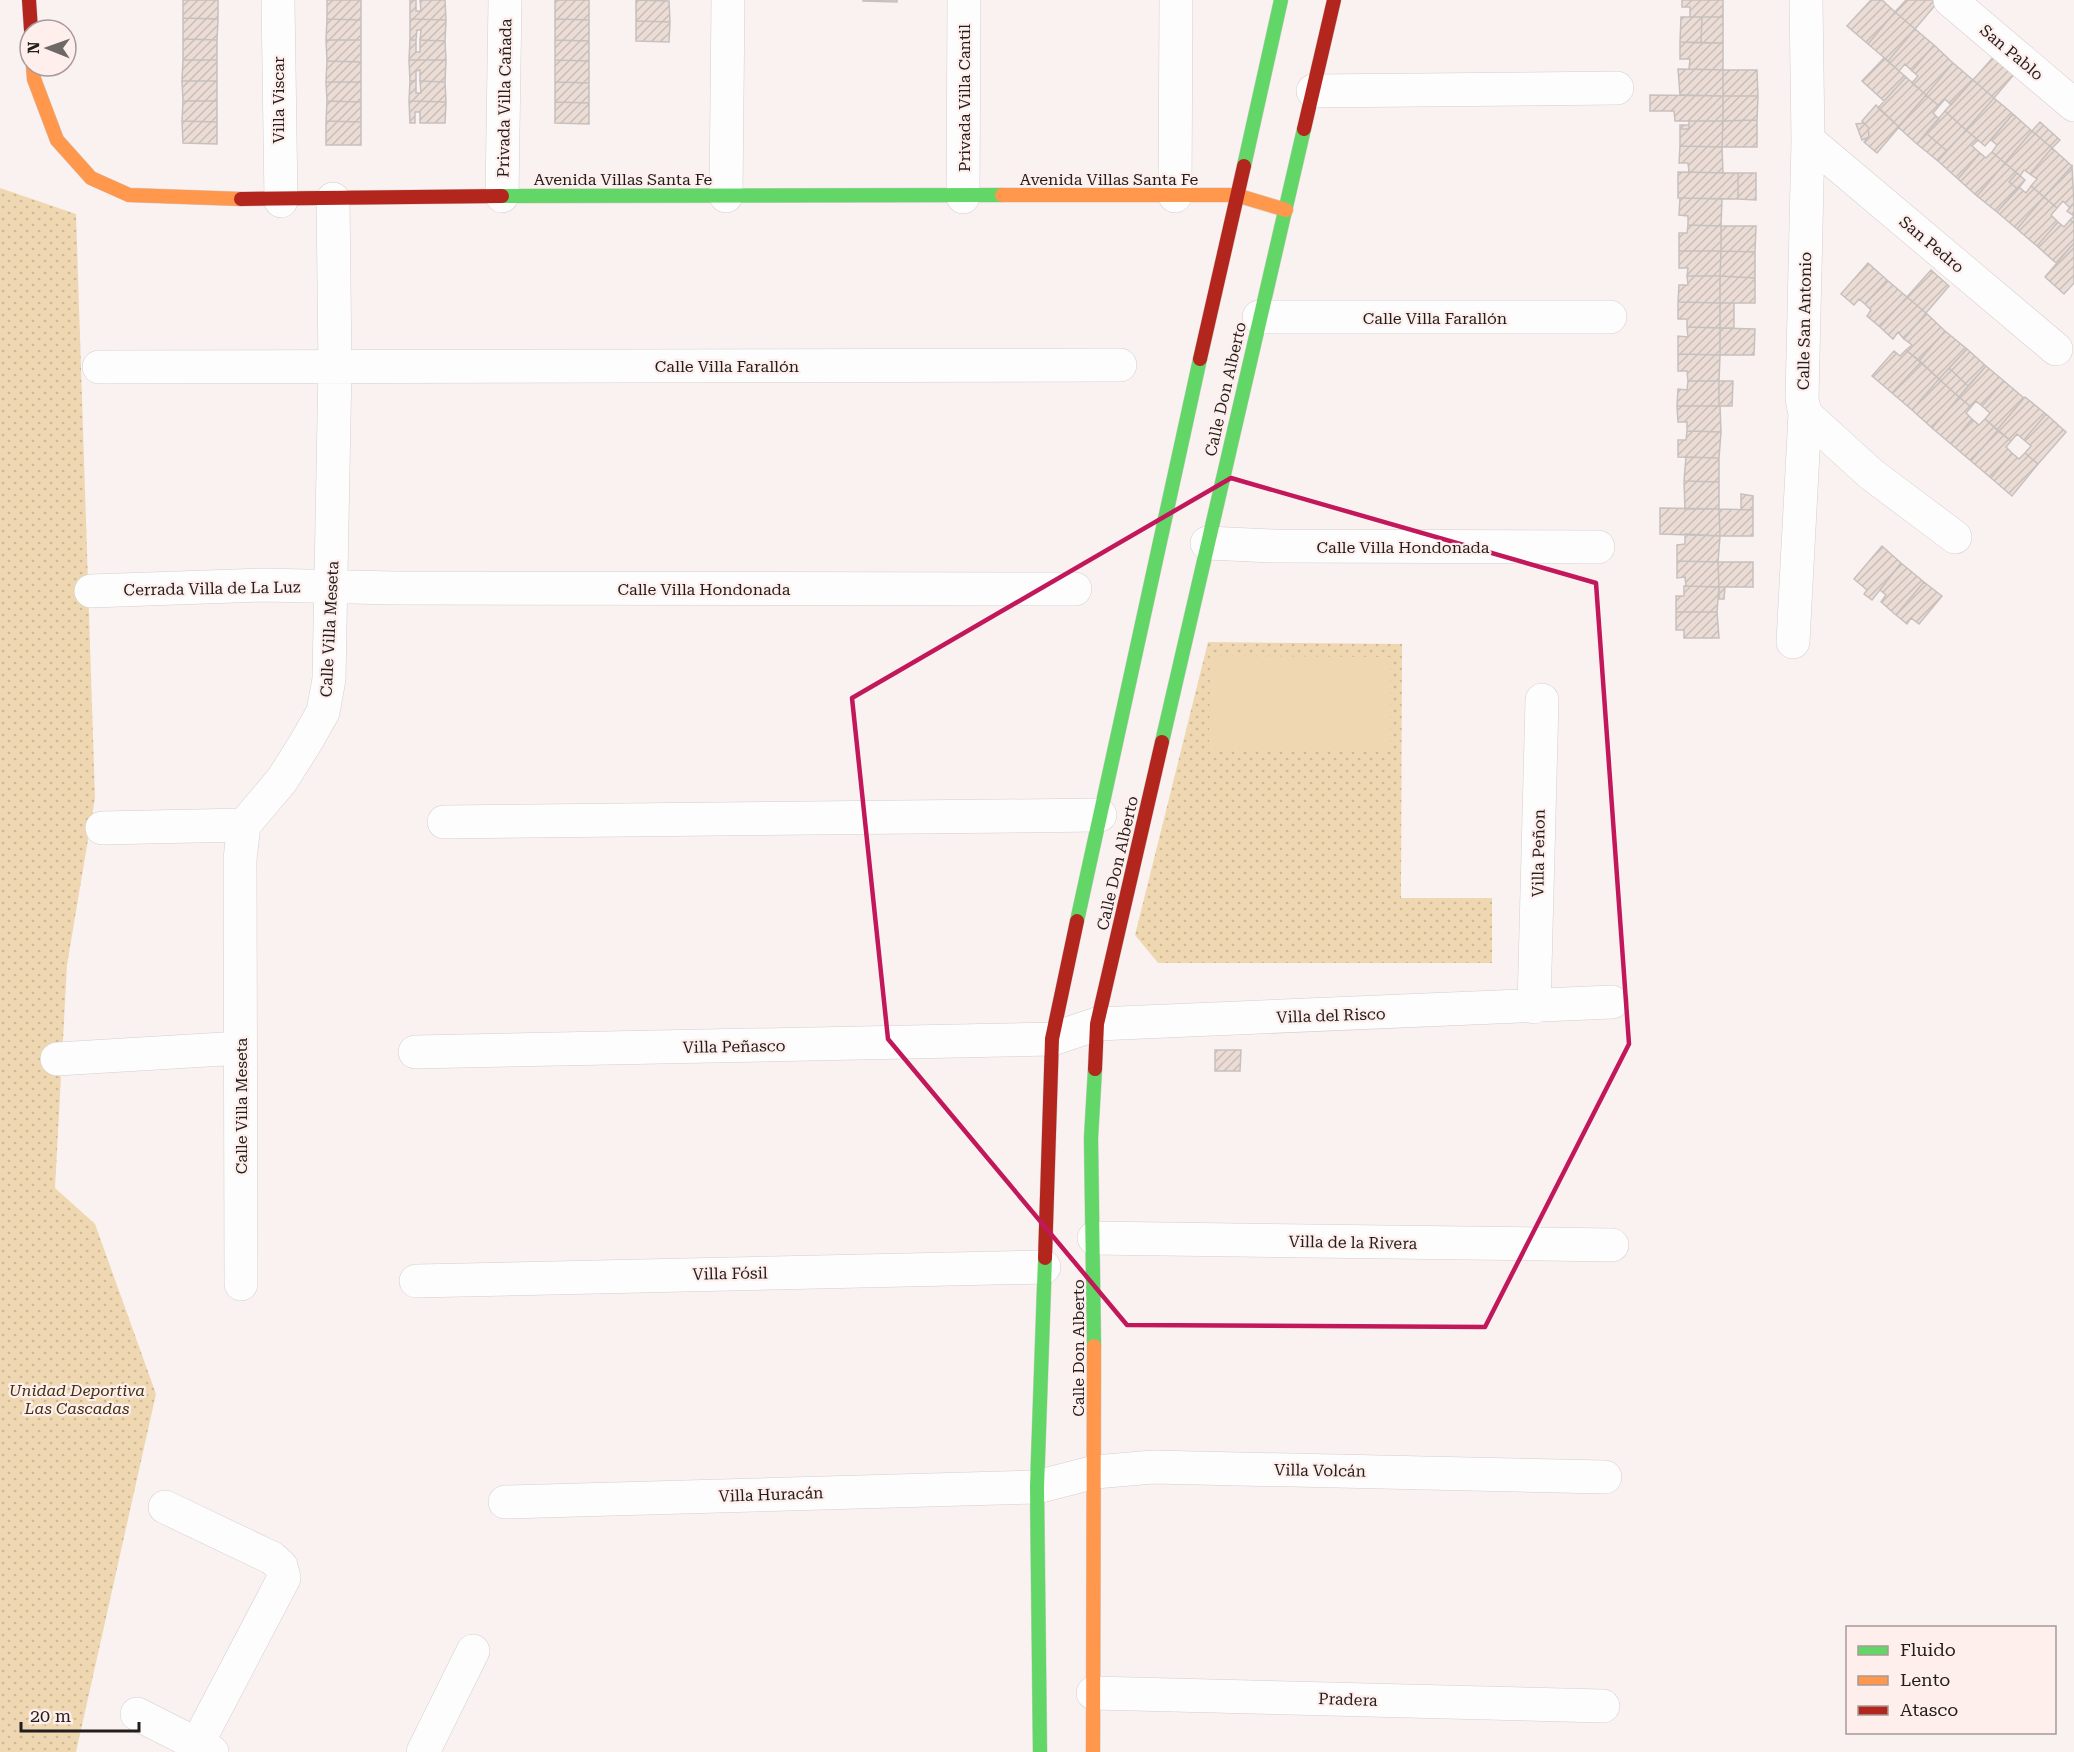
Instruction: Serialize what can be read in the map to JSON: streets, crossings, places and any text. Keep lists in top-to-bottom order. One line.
{"streets":{"street":["San Pablo","Privada Villa Cañada","Privada Villa Cantil","Villa Viscar","Avenida Villas Santa Fe","San Pedro","Calle Villa Farallón","Calle San Antonio","Calle Don Alberto","Calle Villa Hondonada","Cerrada Villa de La Luz","Calle Villa Meseta","Villa Peñon","Villa del Risco","Villa Peñasco","Villa de la Rivera","Villa Fósil","Villa Volcán","Villa Huracán","Pradera"]},"crossings":[["Privada Villa Cañada","Avenida Villas Santa Fe"],["Privada Villa Cantil","Avenida Villas Santa Fe"],["Villa Viscar","Avenida Villas Santa Fe"],["Avenida Villas Santa Fe","Calle Don Alberto"],["Avenida Villas Santa Fe","Calle Villa Meseta"],["San Pedro","Calle San Antonio"],["Calle Villa Farallón","Calle Don Alberto"],["Calle Villa Farallón","Calle Villa Meseta"],["Calle Don Alberto","Calle Villa Hondonada"],["Calle Don Alberto","Villa del Risco"],["Calle Don Alberto","Villa Peñasco"],["Calle Don Alberto","Villa de la Rivera"],["Calle Don Alberto","Villa Fósil"],["Calle Don Alberto","Villa Volcán"],["Calle Don Alberto","Villa Huracán"],["Calle Don Alberto","Pradera"],["Calle Villa Hondonada","Cerrada Villa de La Luz"],["Calle Villa Hondonada","Calle Villa Meseta"],["Cerrada Villa de La Luz","Calle Villa Meseta"],["Villa Peñon","Villa del Risco"],["Villa del Risco","Villa Peñasco"],["Villa Volcán","Villa Huracán"]],"parks":["Unidad Deportiva Las Cascadas"],"legend":["Fluido","Lento","Atasco"],"scale_bar":"20 m","north":"left"}
